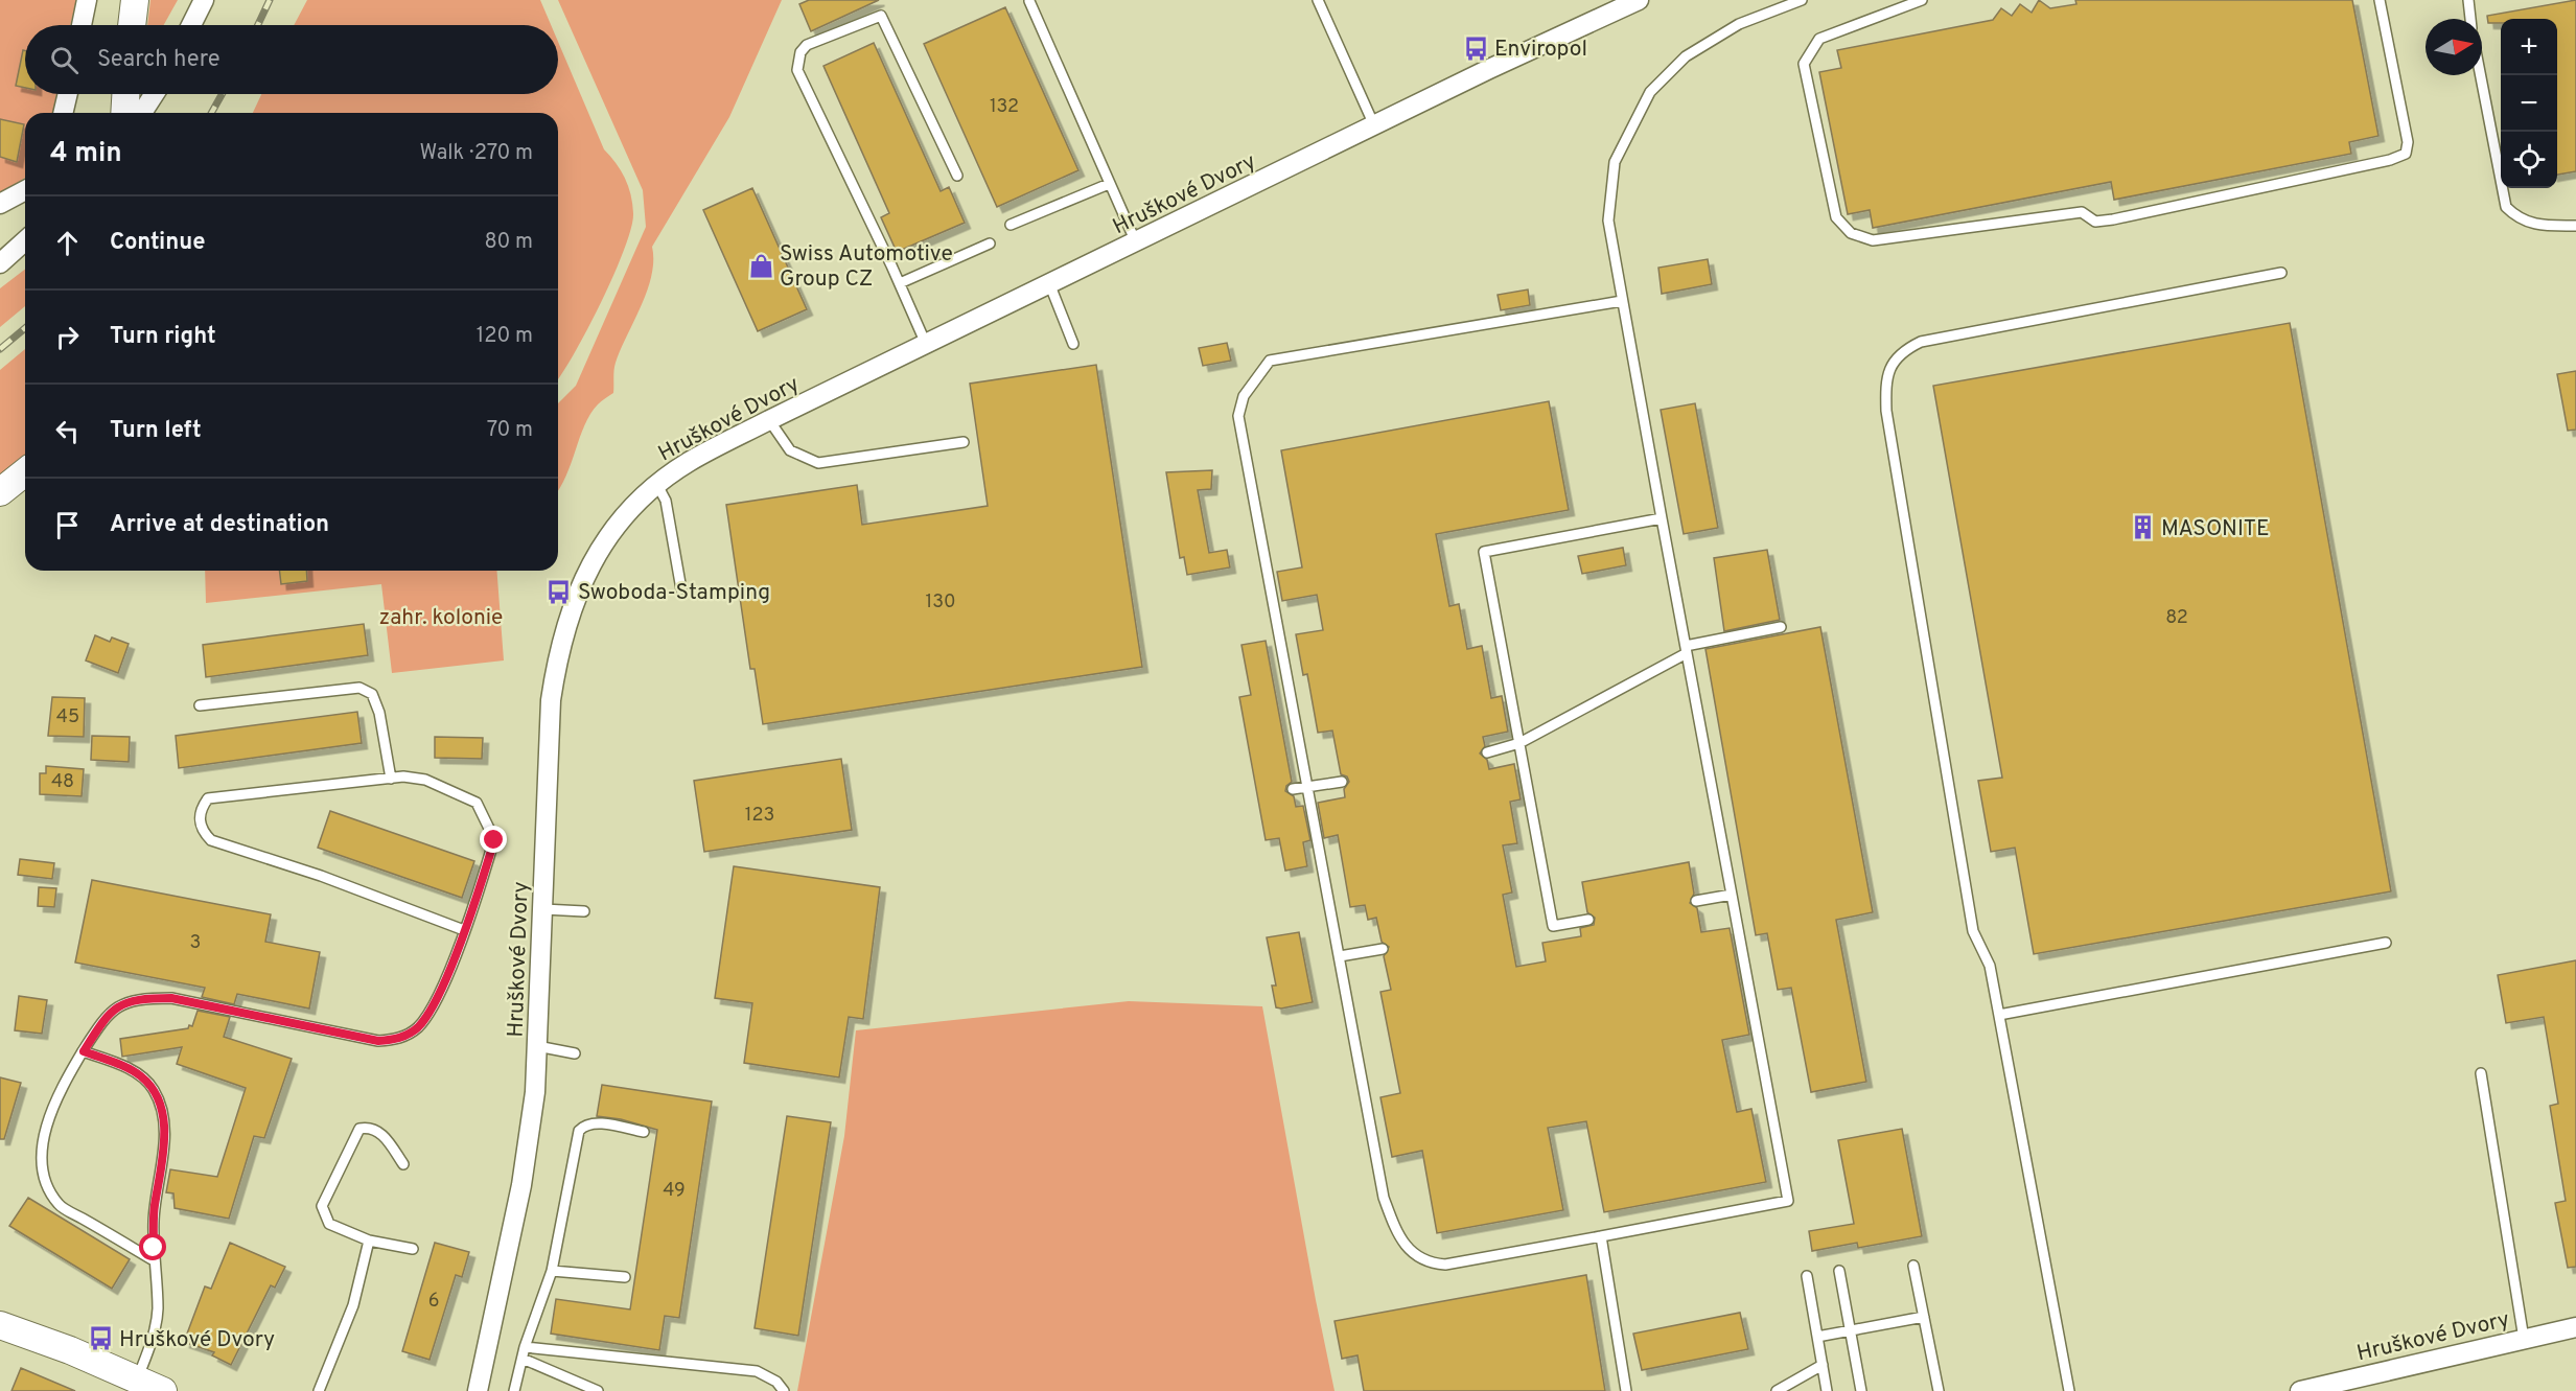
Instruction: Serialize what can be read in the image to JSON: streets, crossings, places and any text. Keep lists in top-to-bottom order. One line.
{"streets":{"street":["Hruškové Dvory"]},"parks":["zahr. kolonie"],"places":{"bus stop":["Enviropol","Swoboda-Stamping","Hruškové Dvory"],"shop":["Swiss Automotive Group CZ"],"building":["MASONITE"]},"house_numbers":["132","130","82","45","48","123","3","49","6"],"north":"right","page":{"map_buttons":["+","−"],"search":"Search here","heading":["4 min","Walk · 270 m"],"list":[["Continue","80 m"],["Turn right","120 m"],["Turn left","70 m"],"Arrive at destination"]}}
